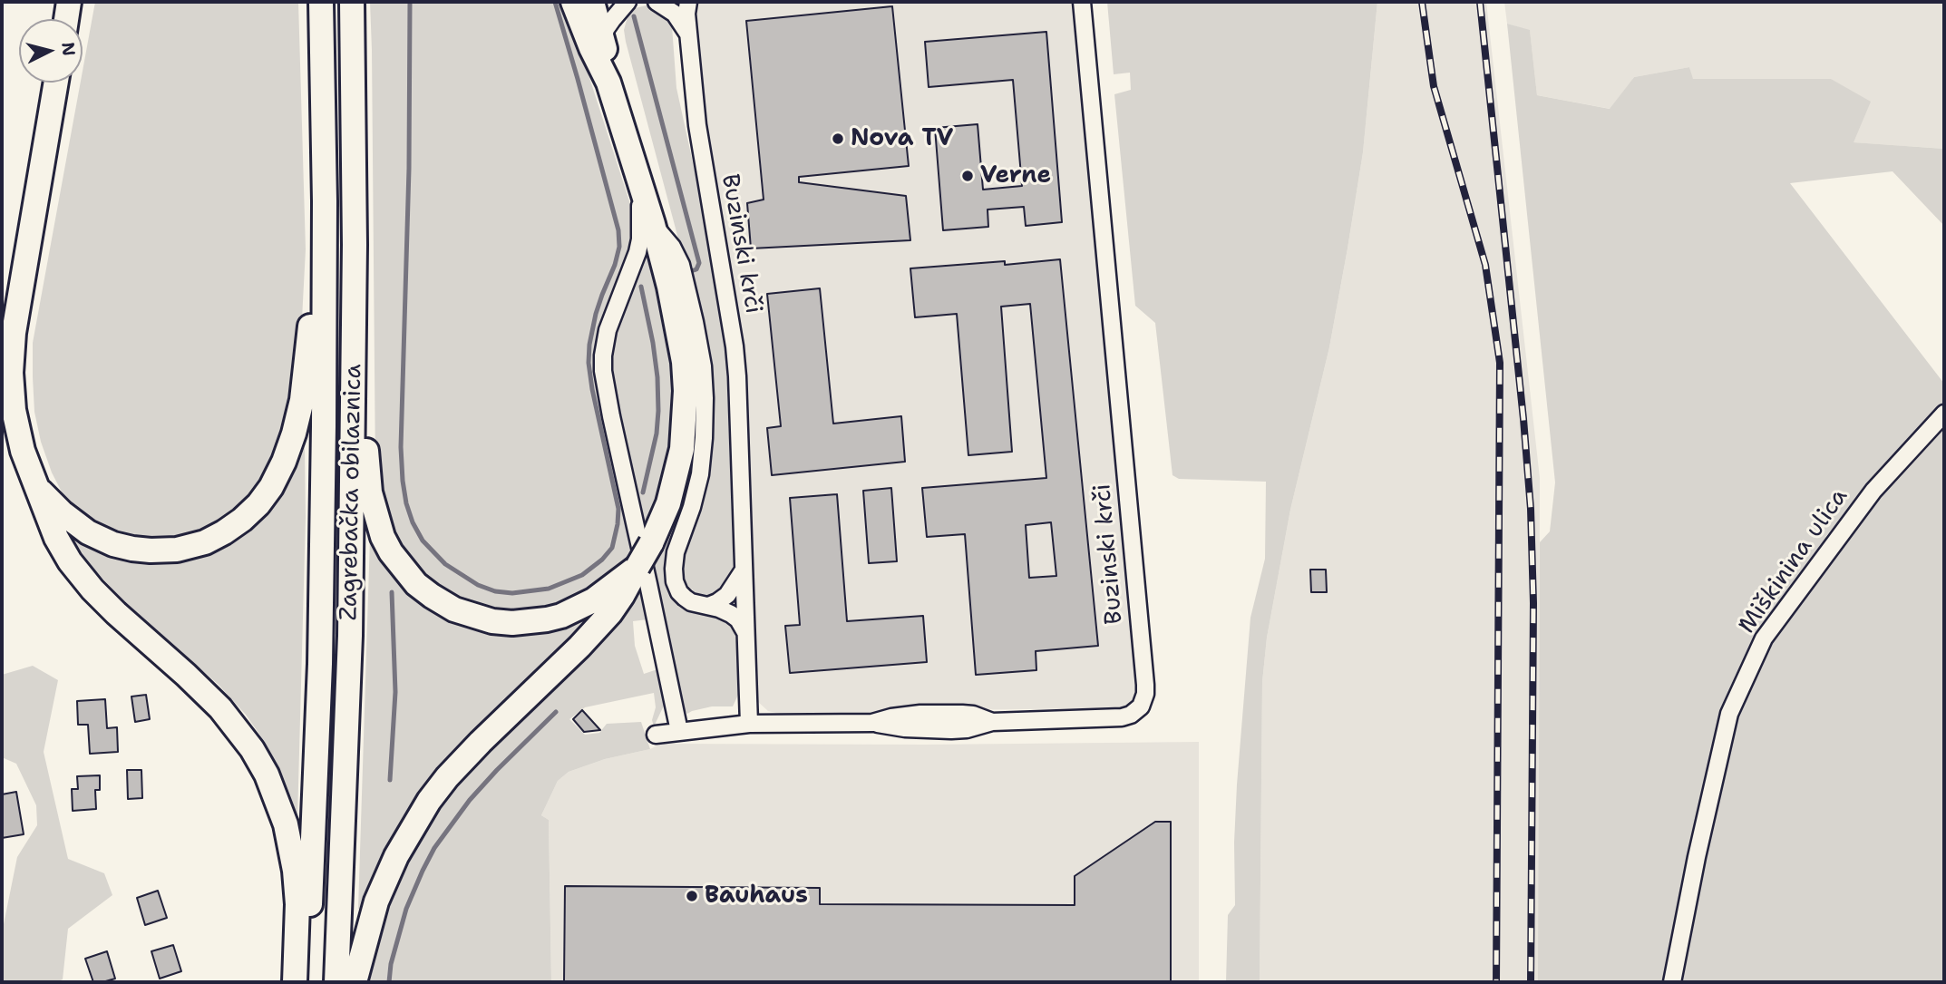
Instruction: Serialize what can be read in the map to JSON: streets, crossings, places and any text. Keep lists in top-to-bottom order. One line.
{"streets":{"highway":["Zagrebačka obilaznica"],"street":["Buzinski krči","Miškinina ulica"]},"places":["Nova TV","Verne","Bauhaus"],"north":"right"}
